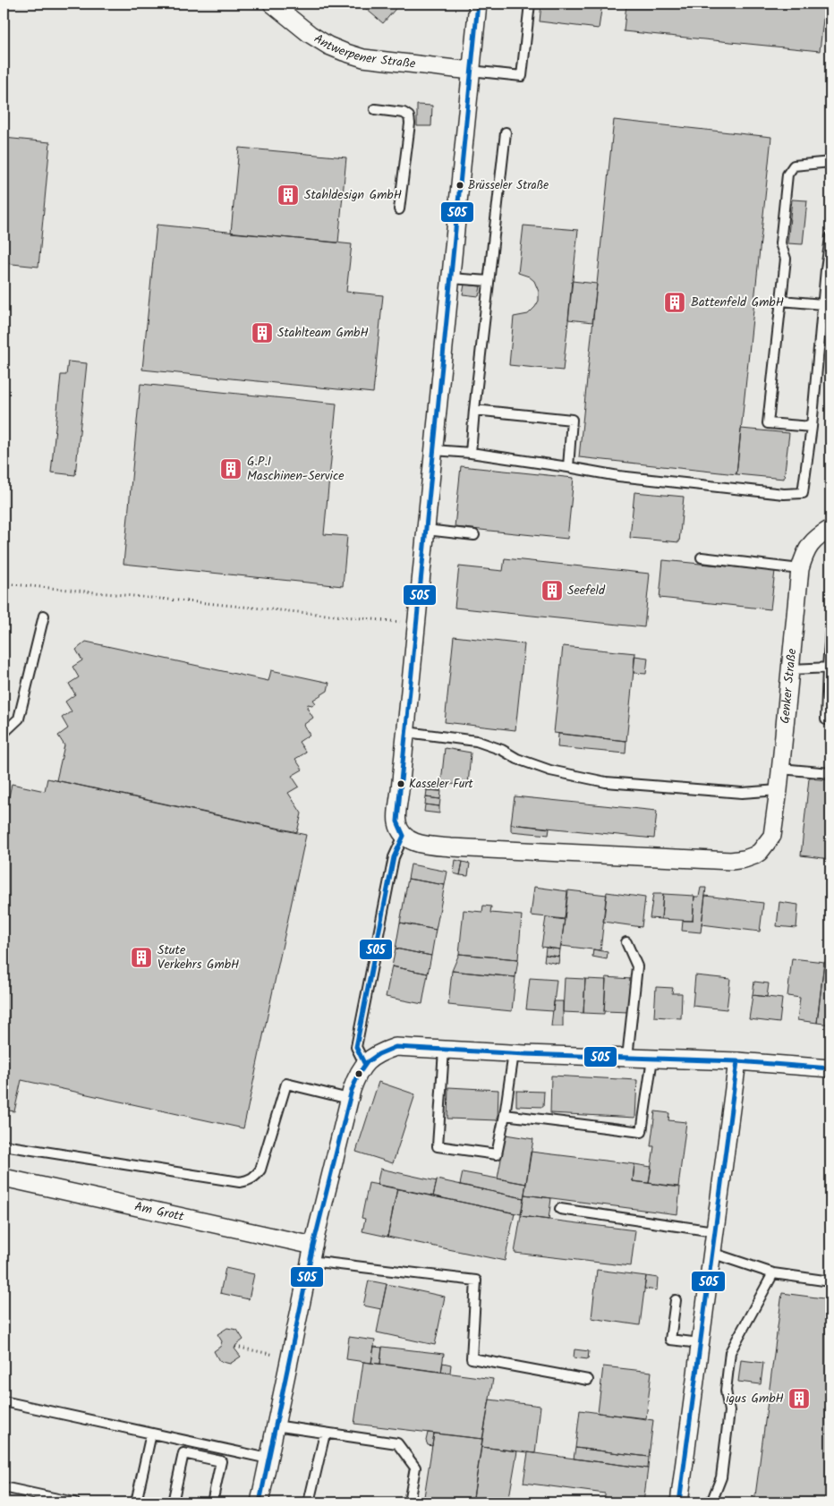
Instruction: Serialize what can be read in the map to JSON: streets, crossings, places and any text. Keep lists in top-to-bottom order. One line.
{"streets":{"street":["Antwerpener Straße","Genker Straße","Am Grott"]},"places":{"other":["Brüsseler Straße","Kasseler Furt"],"building":["Stahldesign GmbH","Battenfeld GmbH","Stahlteam GmbH","G.P.I Maschinen-Service","Seefeld","Stute Verkehrs GmbH","igus GmbH"]},"lines":["transit line 505"]}
